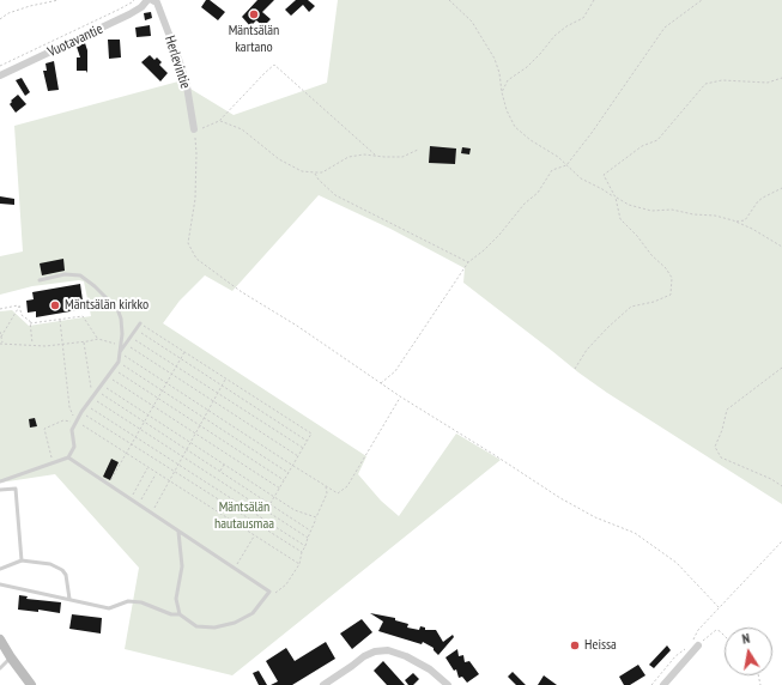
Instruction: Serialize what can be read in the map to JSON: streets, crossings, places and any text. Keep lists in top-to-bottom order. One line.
{"streets":{"street":["Vuotavantie","Herlevintie"]},"parks":["Mäntsälän hautausmaa"],"places":["Mäntsälän kartano","Mäntsälän kirkko","Heissa"],"north":"top"}
